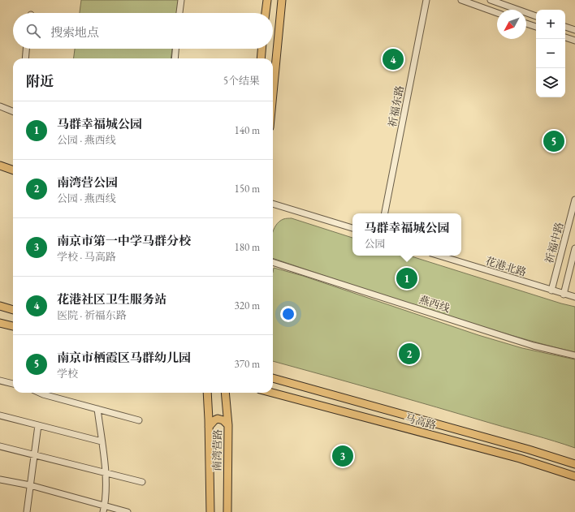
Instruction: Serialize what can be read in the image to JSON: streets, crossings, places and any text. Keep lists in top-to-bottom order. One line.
{"streets":{"main road":["马高路","南湾营路"],"street":["祈福东路","祈福中路","花港北路","燕西线"]},"crossings":[["祈福中路","花港北路"]],"north":"bottom left","page":{"map_buttons":["+","−"],"search":"搜索地点","pins":["4","5","1","2","3"],"heading":["附近","5个结果"],"list":[{"mark":"1","name":"马群幸福城公园","note":"公园 · 燕西线","value":"140 m"},{"mark":"2","name":"南湾营公园","note":"公园 · 燕西线","value":"150 m"},{"mark":"3","name":"南京市第一中学马群分校","note":"学校 · 马高路","value":"180 m"},{"mark":"4","name":"花港社区卫生服务站","note":"医院 · 祈福东路","value":"320 m"},{"mark":"5","name":"南京市栖霞区马群幼儿园","note":"学校","value":"370 m"}],"popup":["马群幸福城公园","公园"]}}
